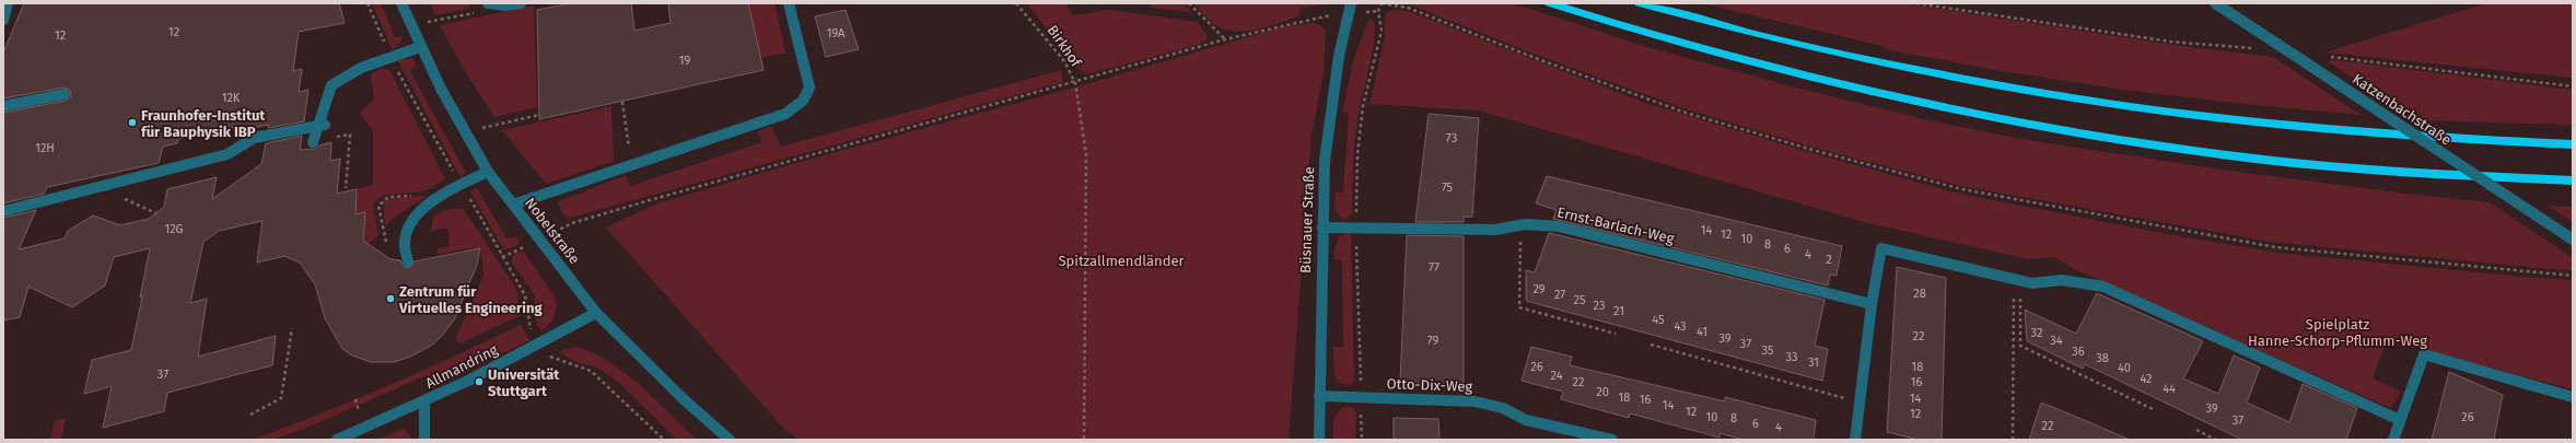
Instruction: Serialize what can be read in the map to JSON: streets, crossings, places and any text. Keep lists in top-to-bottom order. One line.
{"streets":{"street":["Katzenbachstraße","Büsnauer Straße","Ernst-Barlach-Weg","Nobelstraße","Allmandring","Otto-Dix-Weg"],"path":["Birkhof"]},"crossings":[["Büsnauer Straße","Ernst-Barlach-Weg"],["Büsnauer Straße","Otto-Dix-Weg"],["Nobelstraße","Allmandring"]],"parks":["Spitzallmendländer","Spielplatz Hanne-Schorp-Pflumm-Weg"],"places":["Fraunhofer-Institut für Bauphysik IBP","Zentrum für Virtuelles Engineering","Universität Stuttgart"],"house_numbers":["12","19A","12","19","12K","73","12H","75","12G","14","12","10","8","6","4","2","77","29","28","27","25","23","21","45","43","41","32","22","39","79","34","37","35","36","33","38","31","26","18","40","37","24","42","22","16","44","20","18","14","16","14","39","12","12","10","26","8","37","6","22","4"]}
